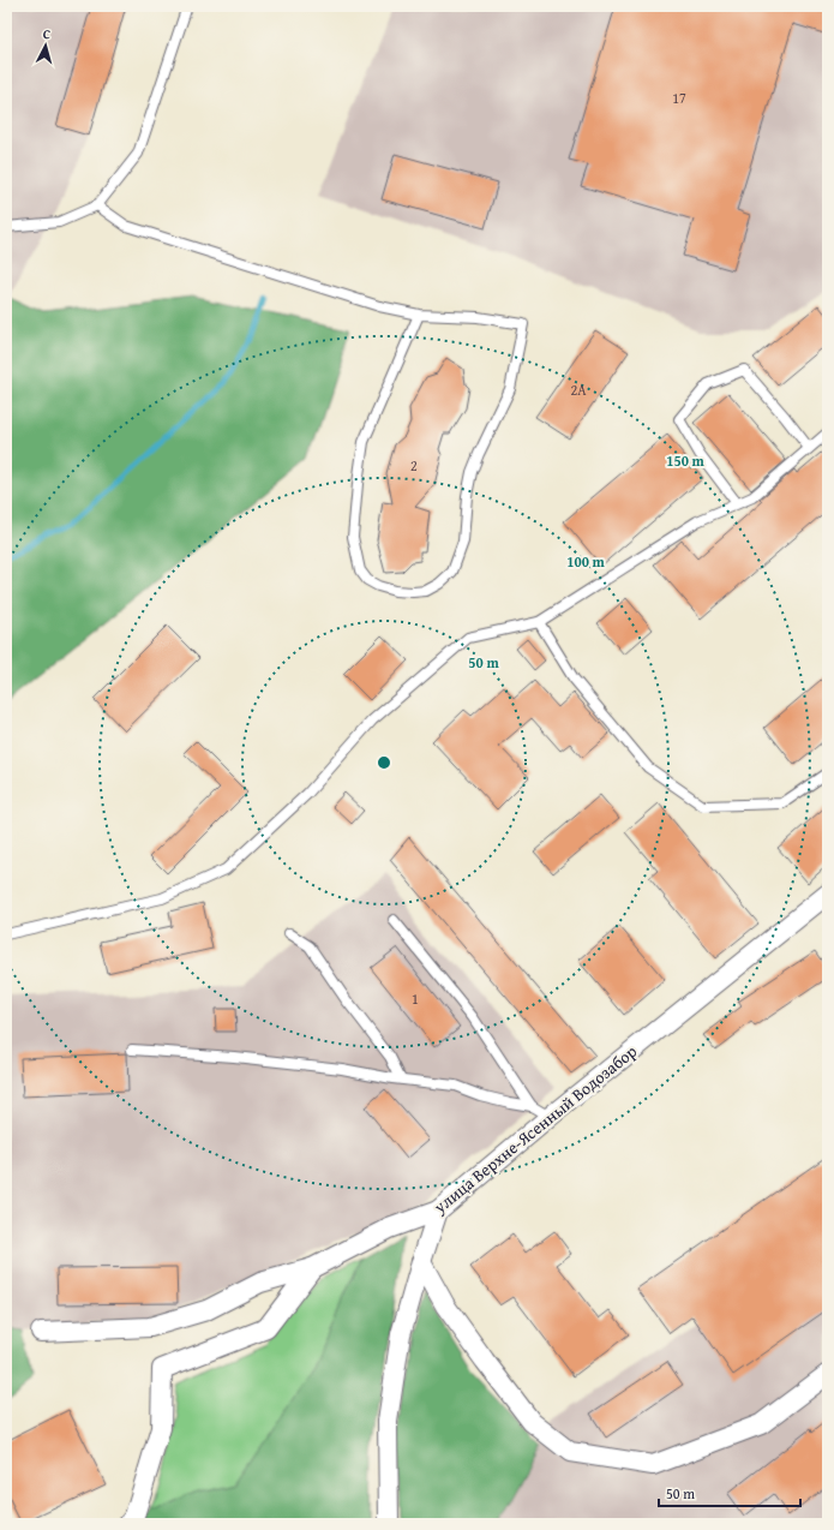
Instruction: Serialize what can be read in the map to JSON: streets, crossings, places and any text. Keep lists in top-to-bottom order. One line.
{"streets":{"street":["улица Верхне-Ясенный Водозабор"]},"house_numbers":["17","2А","2","1"],"scale_bar":"50 m","north":"top","rings":["150 m","100 m","50 m"]}
